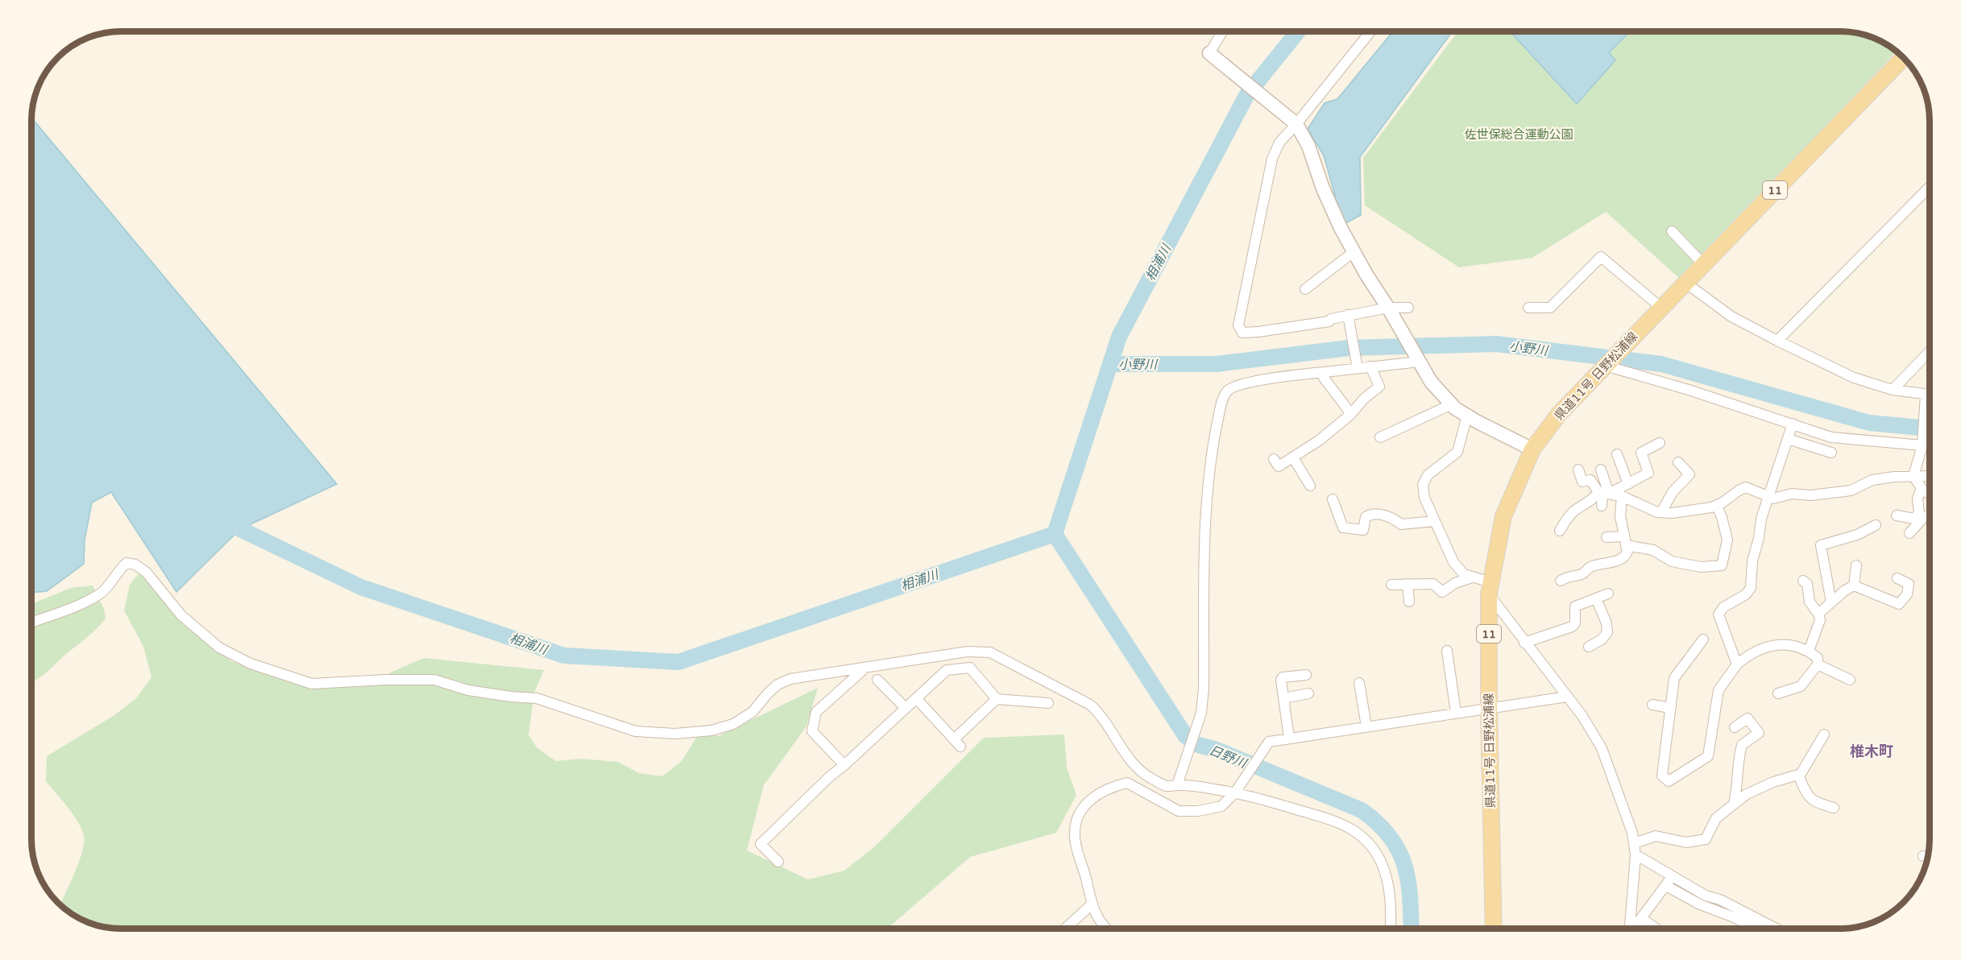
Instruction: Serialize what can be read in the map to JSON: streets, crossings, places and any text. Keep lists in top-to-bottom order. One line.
{"streets":{"main road":["11","県道11号 日野松浦線"]},"districts":["椎木町"],"water":["相浦川","小野川","日野川"],"parks":["佐世保総合運動公園"]}
